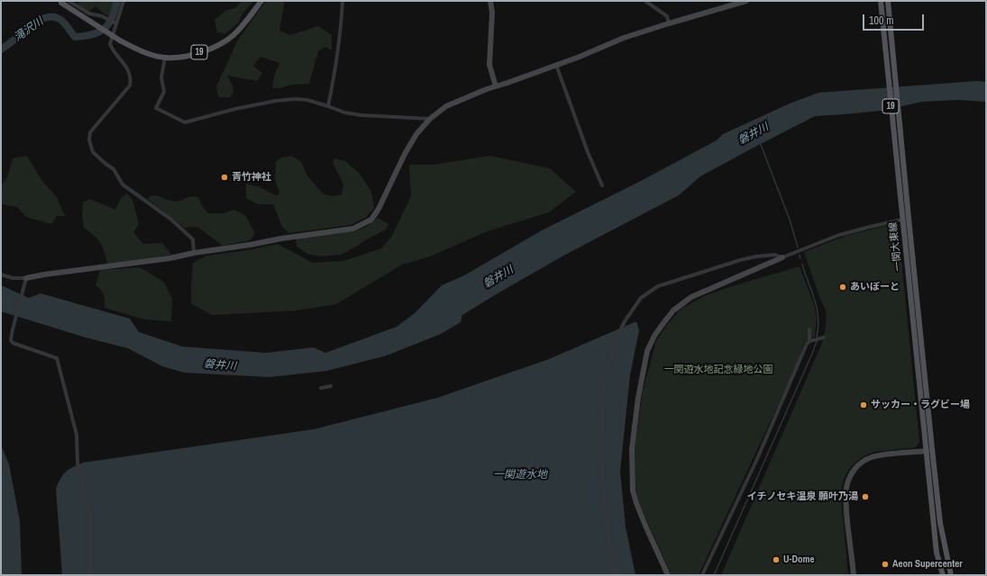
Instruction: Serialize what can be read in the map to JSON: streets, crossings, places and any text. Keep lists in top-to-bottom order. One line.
{"streets":{"main road":["19","一関大東線"]},"water":["滝沢川","磐井川","一関遊水地"],"parks":["一関遊水地記念緑地公園"],"places":["青竹神社","あいぽーと","サッカー・ラグビー場","イチノセキ温泉 願叶乃湯","U-Dome","Aeon Supercenter"],"scale_bar":"100 m"}
